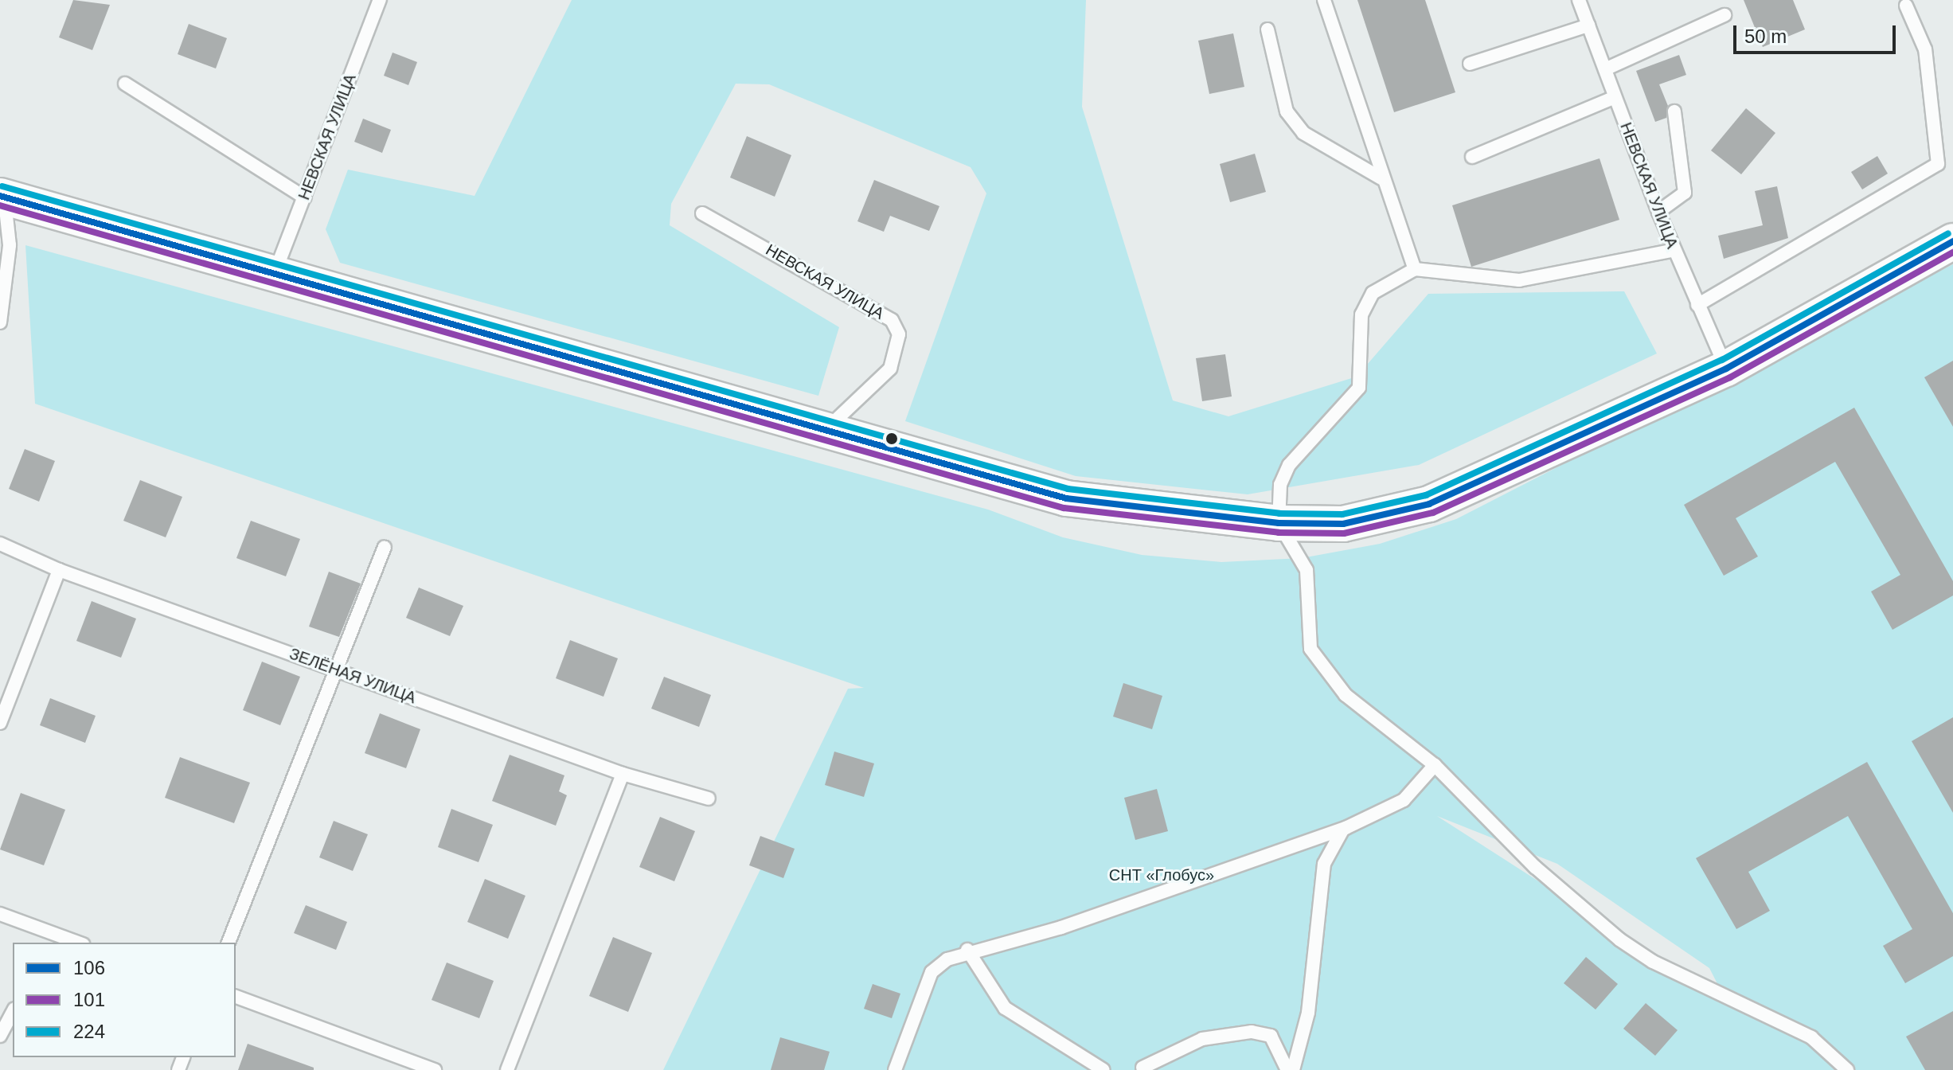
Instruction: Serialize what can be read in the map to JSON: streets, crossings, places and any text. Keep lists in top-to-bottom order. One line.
{"streets":{"lane":["НЕВСКАЯ УЛИЦА","ЗЕЛЁНАЯ УЛИЦА"]},"parks":["СНТ «Глобус»"],"lines":["transit line 224","transit line 106","transit line 101"],"legend":["106","101","224"],"scale_bar":"50 m"}
